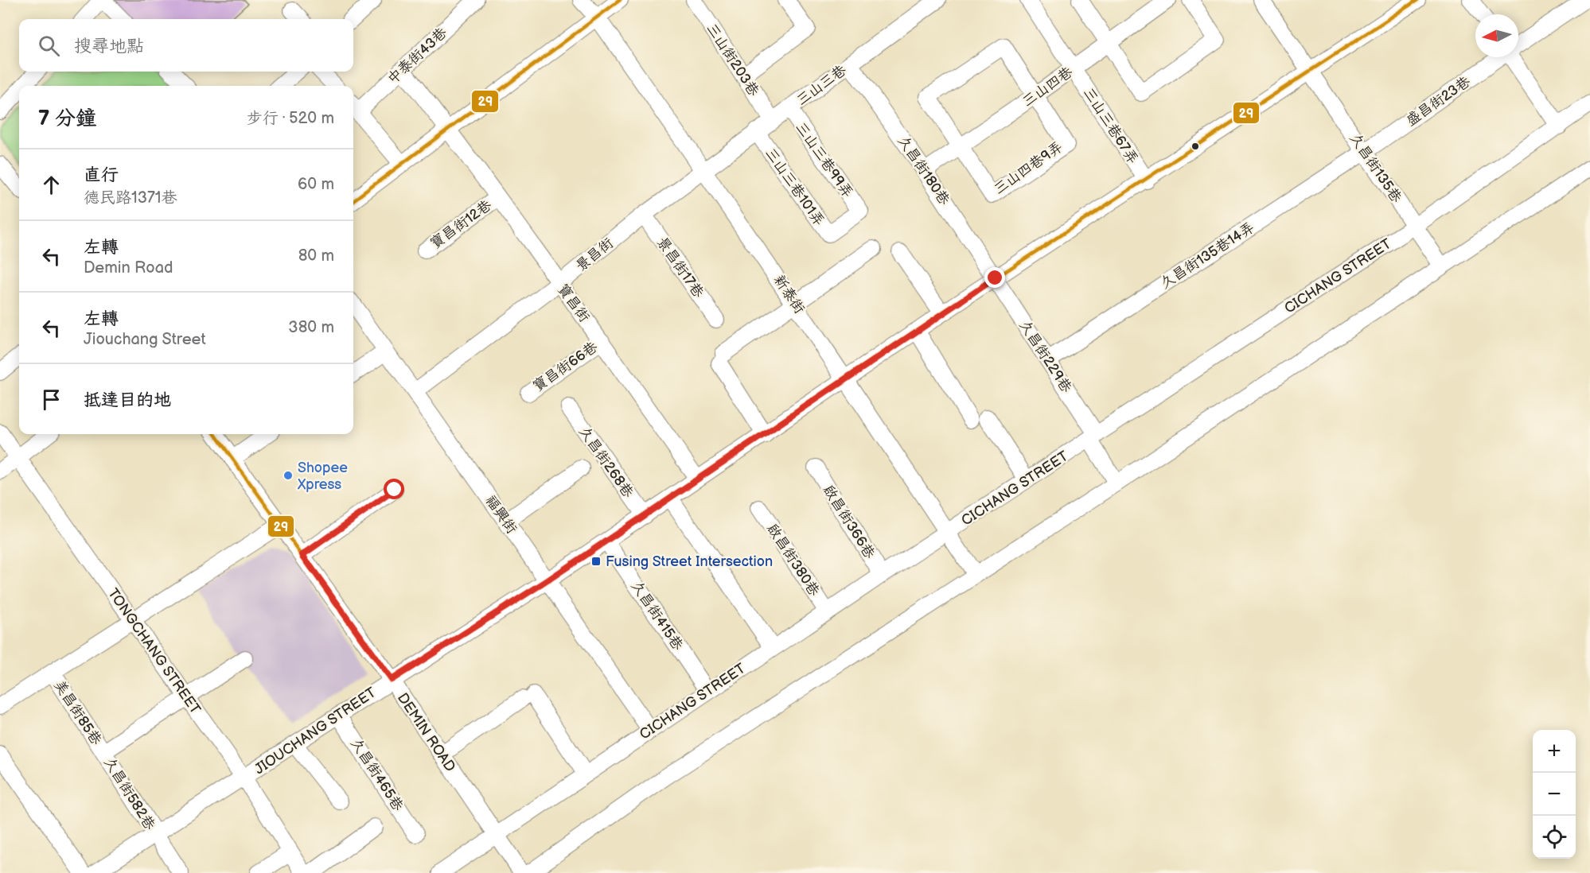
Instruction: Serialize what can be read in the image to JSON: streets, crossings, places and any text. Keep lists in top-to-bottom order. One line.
{"streets":{"street":["中泰街43巷","三山街203巷","三山三巷","三山四巷","盛昌街23巷","三山三巷67弄","三山三巷99弄","三山四巷9弄","久昌街135巷","久昌街180巷","三山三巷101弄","寶昌街12巷","景昌街","久昌街135巷14弄","景昌街17巷","CICHANG STREET","新泰街","寶昌街","久昌街229巷","寶昌街66巷","久昌街268巷","福興街","啟昌街366巷","啟昌街380巷","久昌街415巷","TONGCHANG STREET","美昌街85巷","JIOUCHANG STREET","DEMIN ROAD","久昌街465巷","久昌街582巷"]},"crossings":[["中泰街43巷","寶昌街"],["三山街203巷","三山三巷"],["三山三巷","三山三巷99弄"],["三山三巷","久昌街180巷"],["三山三巷","三山三巷101弄"],["三山三巷","景昌街"],["三山三巷","新泰街"],["三山四巷","三山三巷67弄"],["三山四巷","三山四巷9弄"],["三山四巷","久昌街180巷"],["盛昌街23巷","久昌街135巷"],["盛昌街23巷","久昌街135巷14弄"],["三山三巷67弄","JIOUCHANG STREET"],["三山三巷99弄","三山三巷101弄"],["久昌街135巷","久昌街135巷14弄"],["久昌街135巷","CICHANG STREET"],["久昌街135巷","JIOUCHANG STREET"],["久昌街180巷","久昌街229巷"],["久昌街180巷","JIOUCHANG STREET"],["寶昌街12巷","寶昌街"],["景昌街","景昌街17巷"],["景昌街","新泰街"],["景昌街","寶昌街"],["景昌街","福興街"],["久昌街135巷14弄","久昌街229巷"],["CICHANG STREET","新泰街"],["CICHANG STREET","久昌街229巷"],["CICHANG STREET","福興街"],["CICHANG STREET","啟昌街366巷"],["CICHANG STREET","啟昌街380巷"],["CICHANG STREET","久昌街415巷"],["CICHANG STREET","DEMIN ROAD"],["新泰街","JIOUCHANG STREET"],["寶昌街","寶昌街66巷"],["寶昌街","JIOUCHANG STREET"],["久昌街229巷","JIOUCHANG STREET"],["久昌街268巷","JIOUCHANG STREET"],["福興街","JIOUCHANG STREET"],["久昌街415巷","JIOUCHANG STREET"],["TONGCHANG STREET","JIOUCHANG STREET"],["美昌街85巷","久昌街582巷"],["JIOUCHANG STREET","DEMIN ROAD"],["JIOUCHANG STREET","久昌街465巷"],["JIOUCHANG STREET","久昌街582巷"]],"places":{"other":["Shopee Xpress"],"transit":["Fusing Street Intersection"]},"lines":["transit line 29"],"north":"left","page":{"search":"搜尋地點","heading":["7 分鐘","步行 · 520 m"],"list":[["直行","德民路1371巷","60 m"],["左轉","Demin Road","80 m"],["左轉","Jiouchang Street","380 m"],"抵達目的地"],"map_buttons":["+","−"]}}
